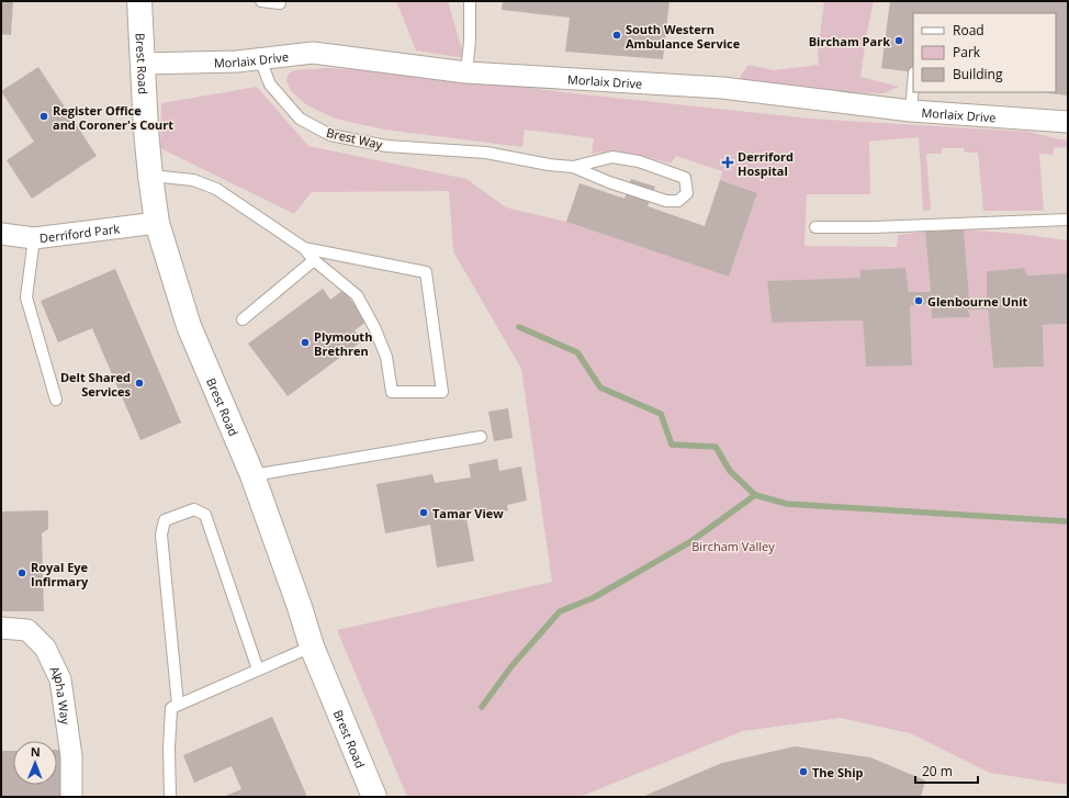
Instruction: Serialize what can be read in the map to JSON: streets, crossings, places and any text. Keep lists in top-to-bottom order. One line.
{"streets":{"street":["Morlaix Drive","Brest Road","Derriford Park","Alpha Way"],"lane":["Brest Way"]},"crossings":[["Morlaix Drive","Brest Road"],["Morlaix Drive","Brest Way"],["Brest Road","Derriford Park"]],"parks":["Bircham Valley"],"places":{"other":["South Western Ambulance Service","Bircham Park","Register Office and Coroner's Court","Glenbourne Unit","Plymouth Brethren","Delt Shared Services","Tamar View","Royal Eye Infirmary","The Ship"],"health":["Derriford Hospital"]},"legend":["Road","Park","Building"],"scale_bar":"20 m","north":"top"}
